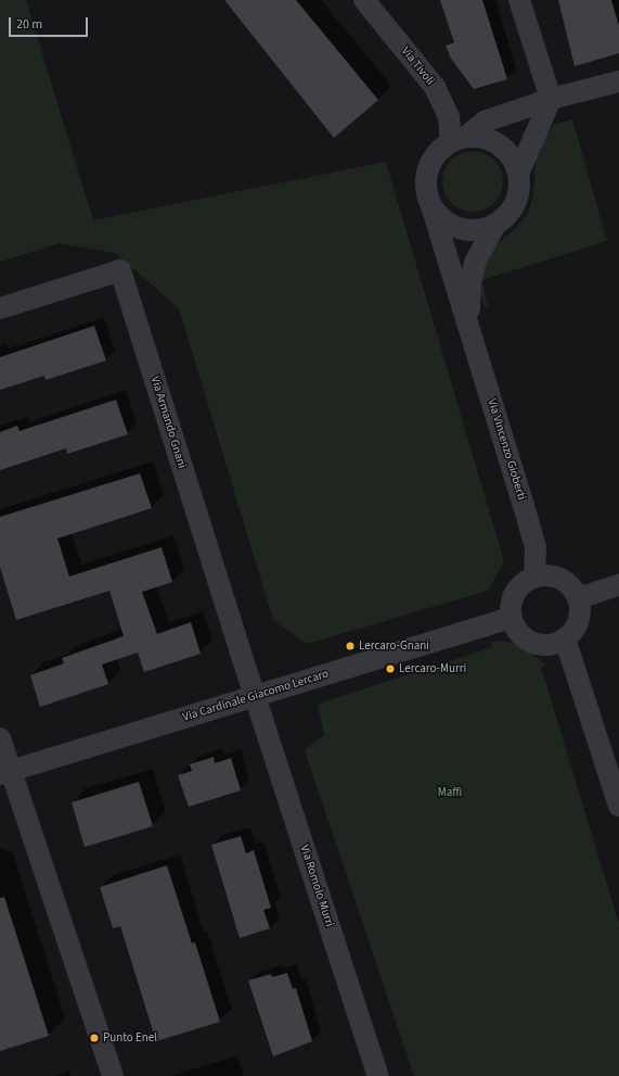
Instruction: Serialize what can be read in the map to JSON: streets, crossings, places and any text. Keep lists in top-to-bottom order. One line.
{"streets":{"street":["Via Tivoli","Via Armando Gnani","Via Vincenzo Gioberti","Via Cardinale Giacomo Lercaro","Via Romolo Murri"]},"crossings":[["Via Tivoli","Via Vincenzo Gioberti"],["Via Armando Gnani","Via Cardinale Giacomo Lercaro"],["Via Armando Gnani","Via Romolo Murri"],["Via Vincenzo Gioberti","Via Cardinale Giacomo Lercaro"],["Via Cardinale Giacomo Lercaro","Via Romolo Murri"]],"parks":["Maffi"],"places":["Lercaro-Gnani","Lercaro-Murri","Punto Enel"],"scale_bar":"20 m"}
